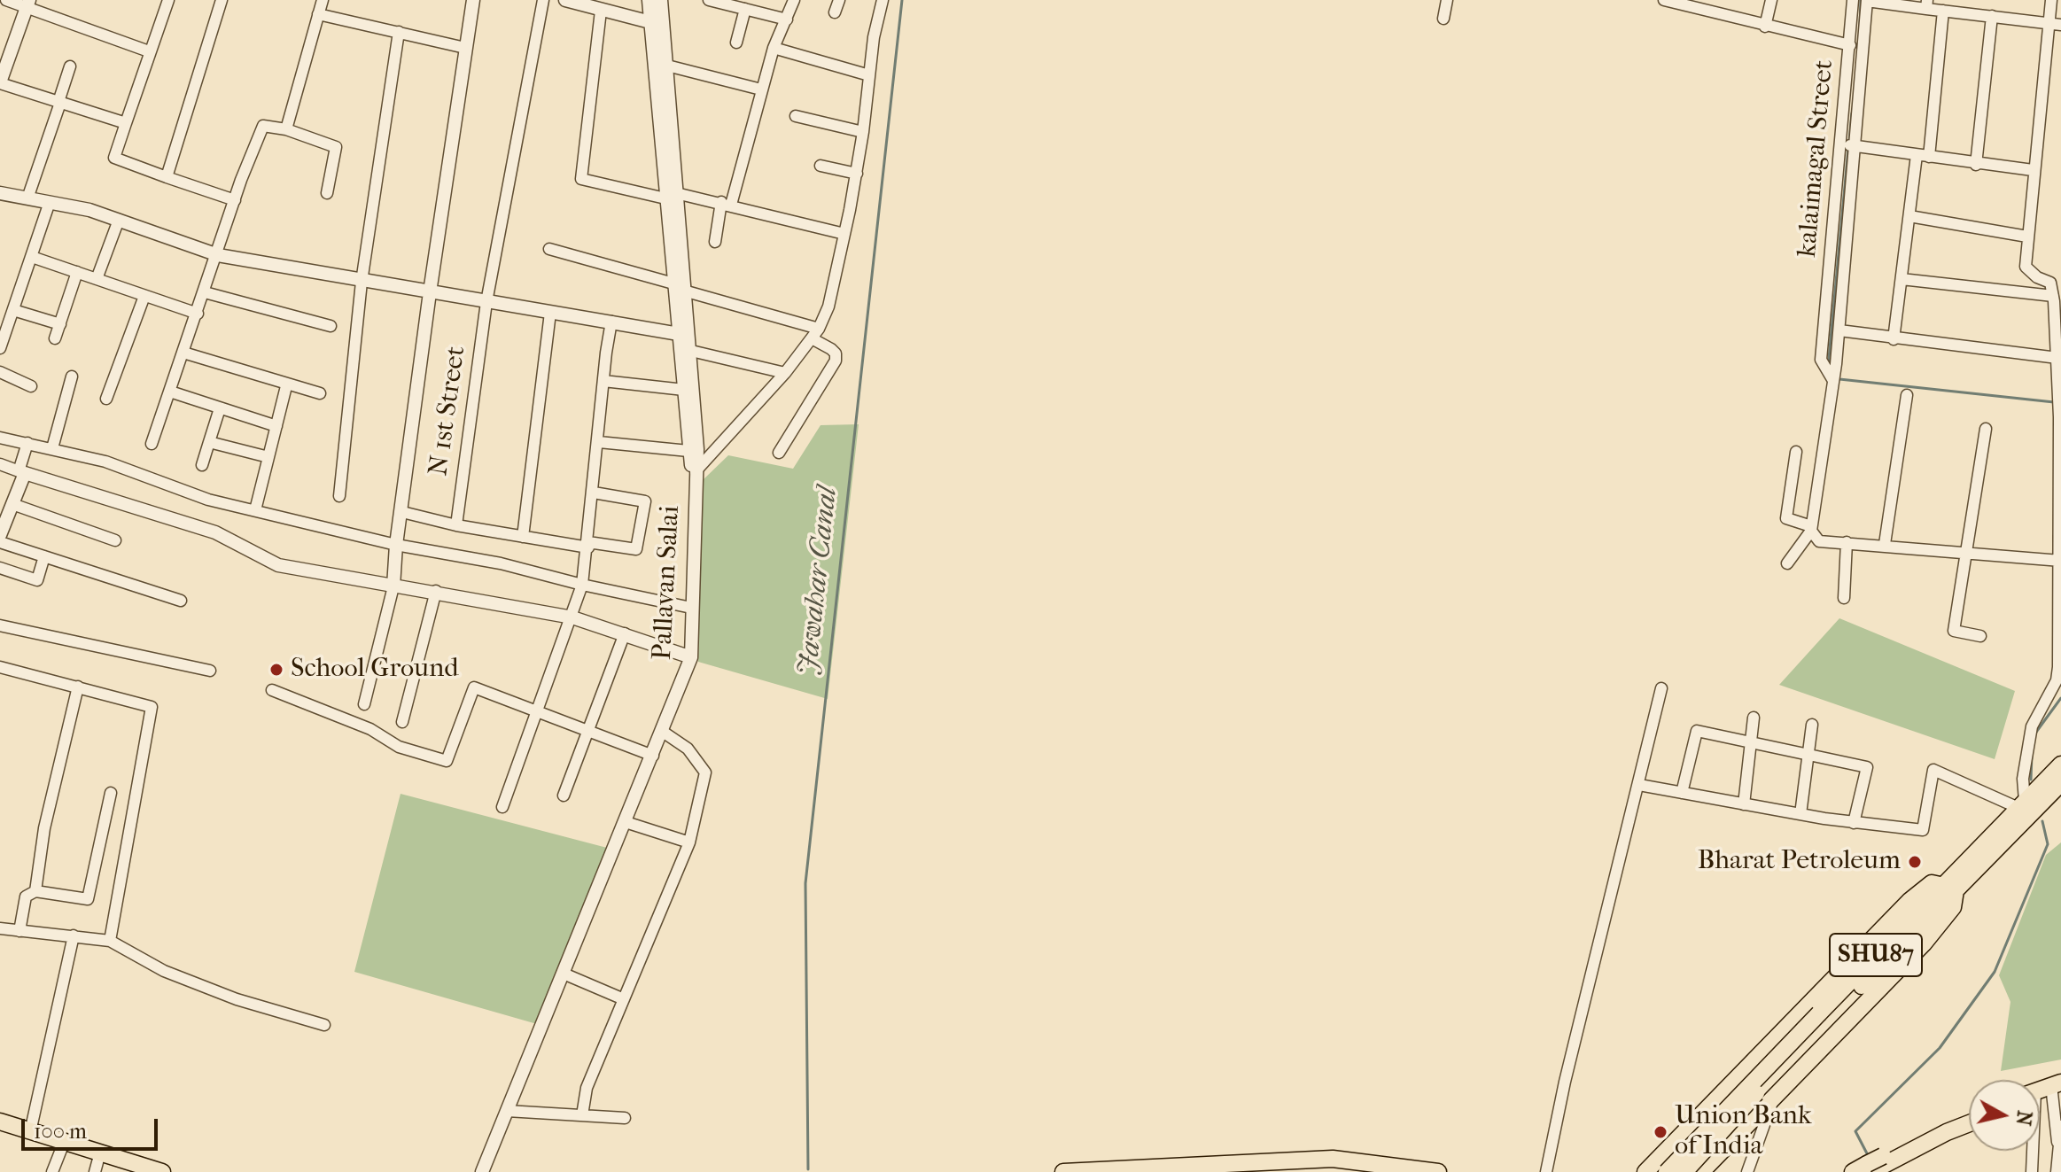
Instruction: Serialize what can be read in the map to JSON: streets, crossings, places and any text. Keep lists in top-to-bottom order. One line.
{"streets":{"main road":["SHU87"],"street":["kalaimagal Street","N 1st Street","Pallavan Salai"]},"water":["Jawahar Canal"],"places":["School Ground","Bharat Petroleum","Union Bank of India"],"scale_bar":"100 m","north":"right"}
